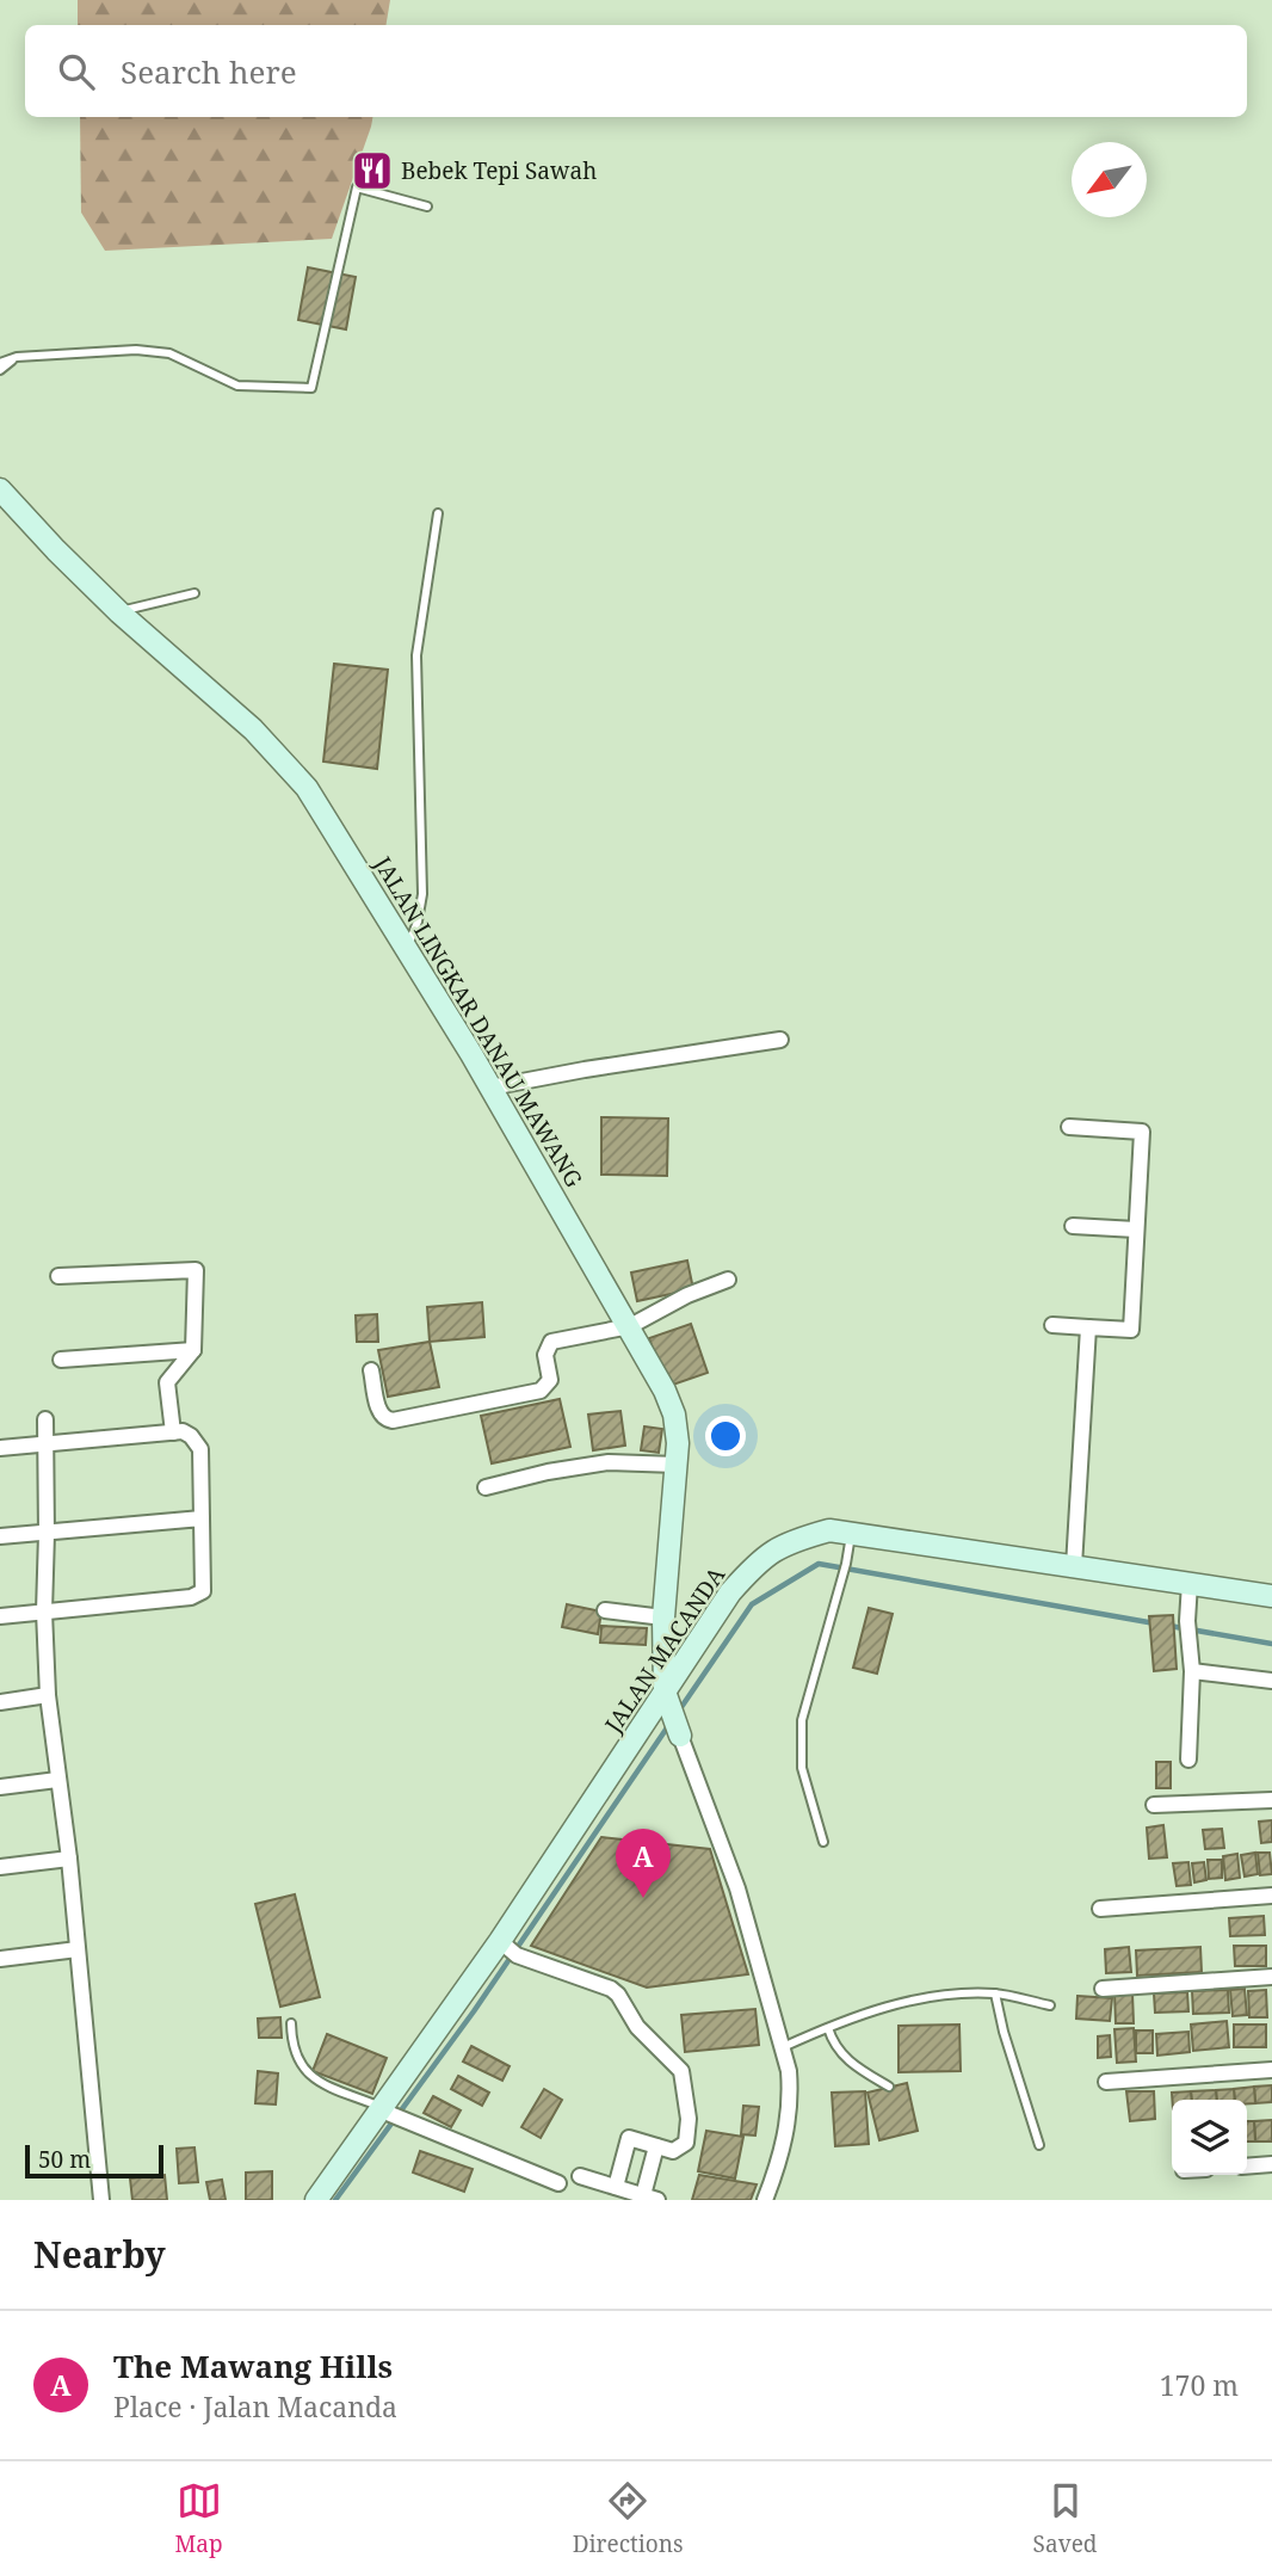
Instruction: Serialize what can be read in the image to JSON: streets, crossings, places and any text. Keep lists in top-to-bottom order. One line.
{"streets":{"street":["JALAN LINGKAR DANAU MAWANG","JALAN MACANDA"]},"crossings":[["JALAN LINGKAR DANAU MAWANG","JALAN MACANDA"]],"places":{"restaurant":["Bebek Tepi Sawah"]},"scale_bar":"50 m","north":"bottom left","page":{"search":"Search here","pins":"A","scale":"50 m","heading":"Nearby","list":[{"mark":"A","name":"The Mawang Hills","note":"Place · Jalan Macanda","value":"170 m"}],"nav":["Map","Directions","Saved"]}}
